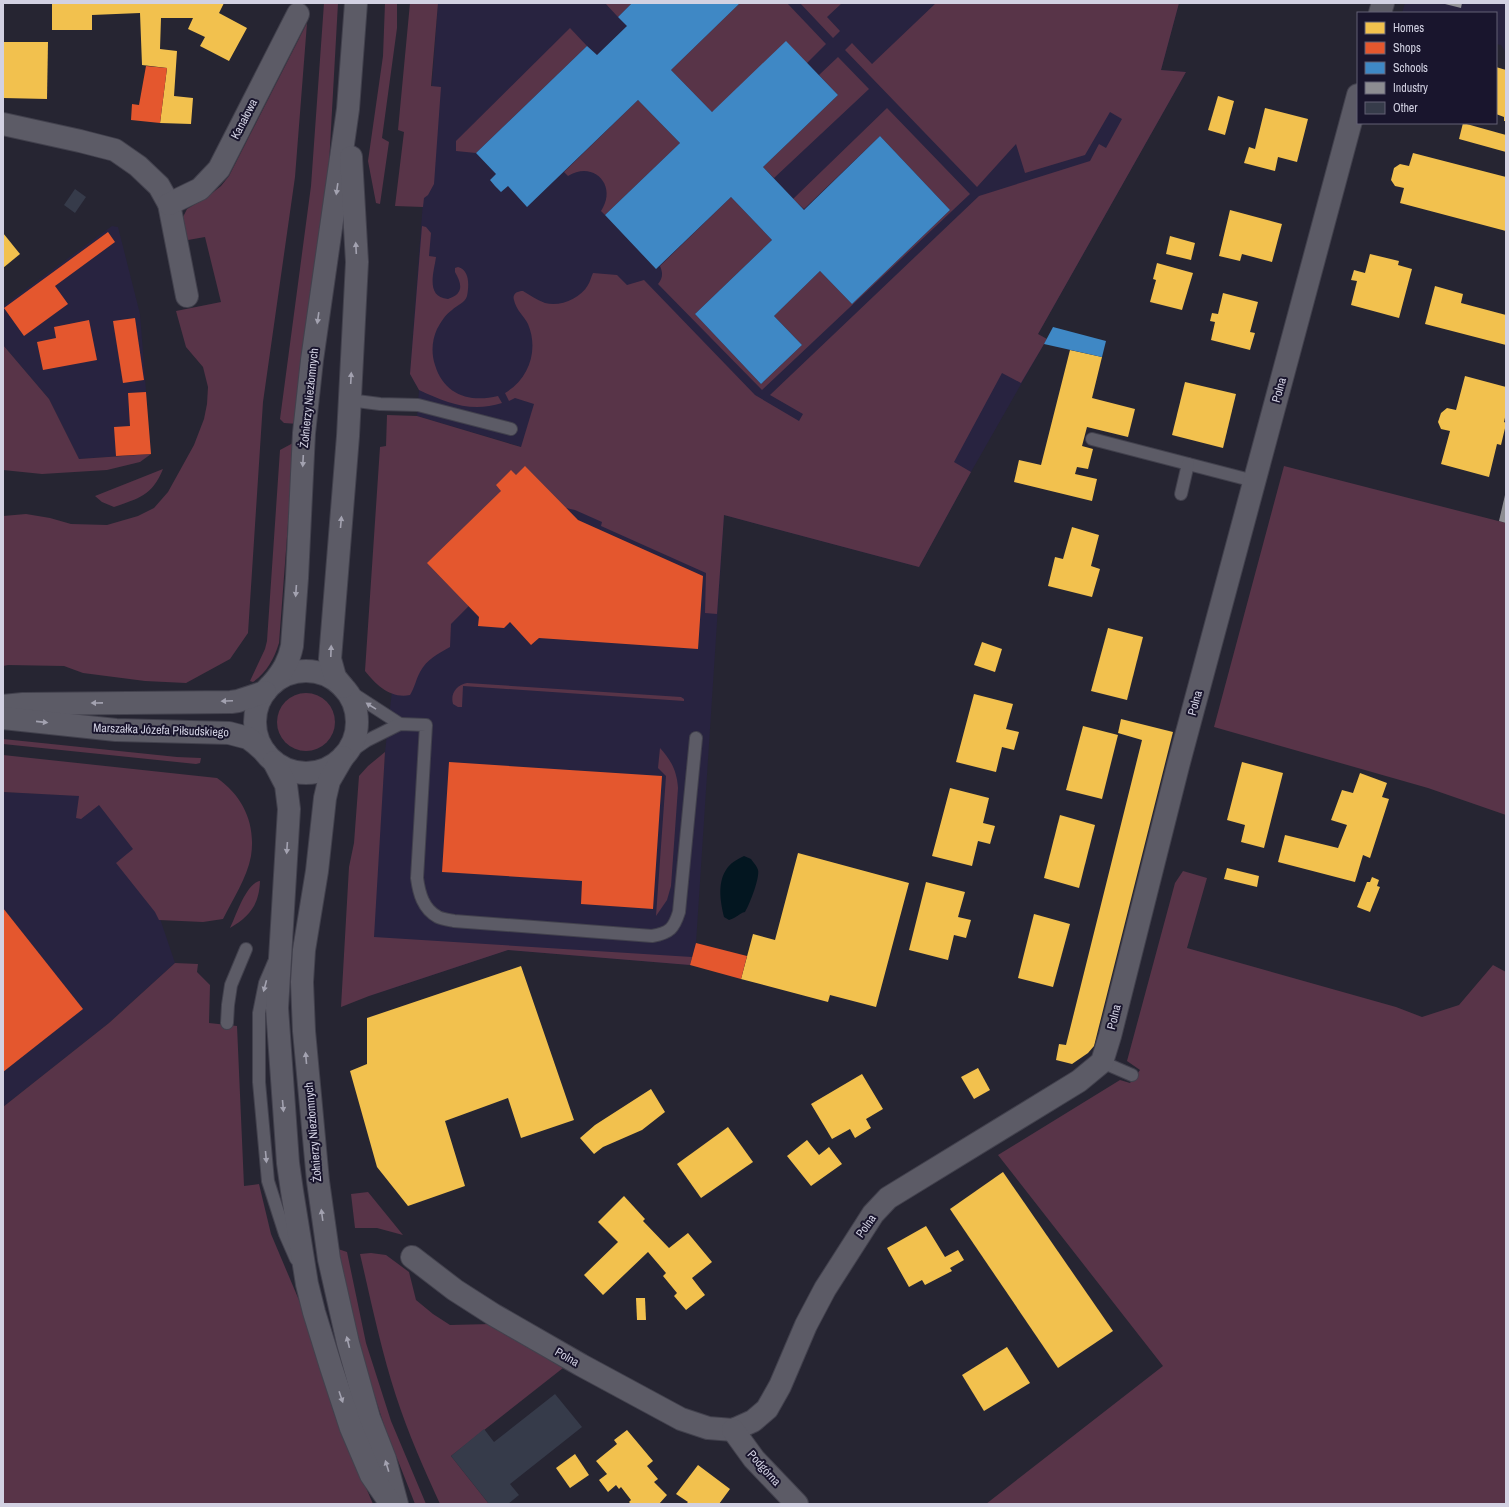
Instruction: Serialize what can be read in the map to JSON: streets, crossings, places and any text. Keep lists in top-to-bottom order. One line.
{"streets":{"street":["Kanałowa","Polna","Żołnierzy Niezłomnych","Marszałka Józefa Piłsudskiego","Podgórna"]},"crossings":[["Polna","Podgórna"],["Żołnierzy Niezłomnych","Marszałka Józefa Piłsudskiego"]],"legend":["Homes","Shops","Schools","Industry","Other"]}
